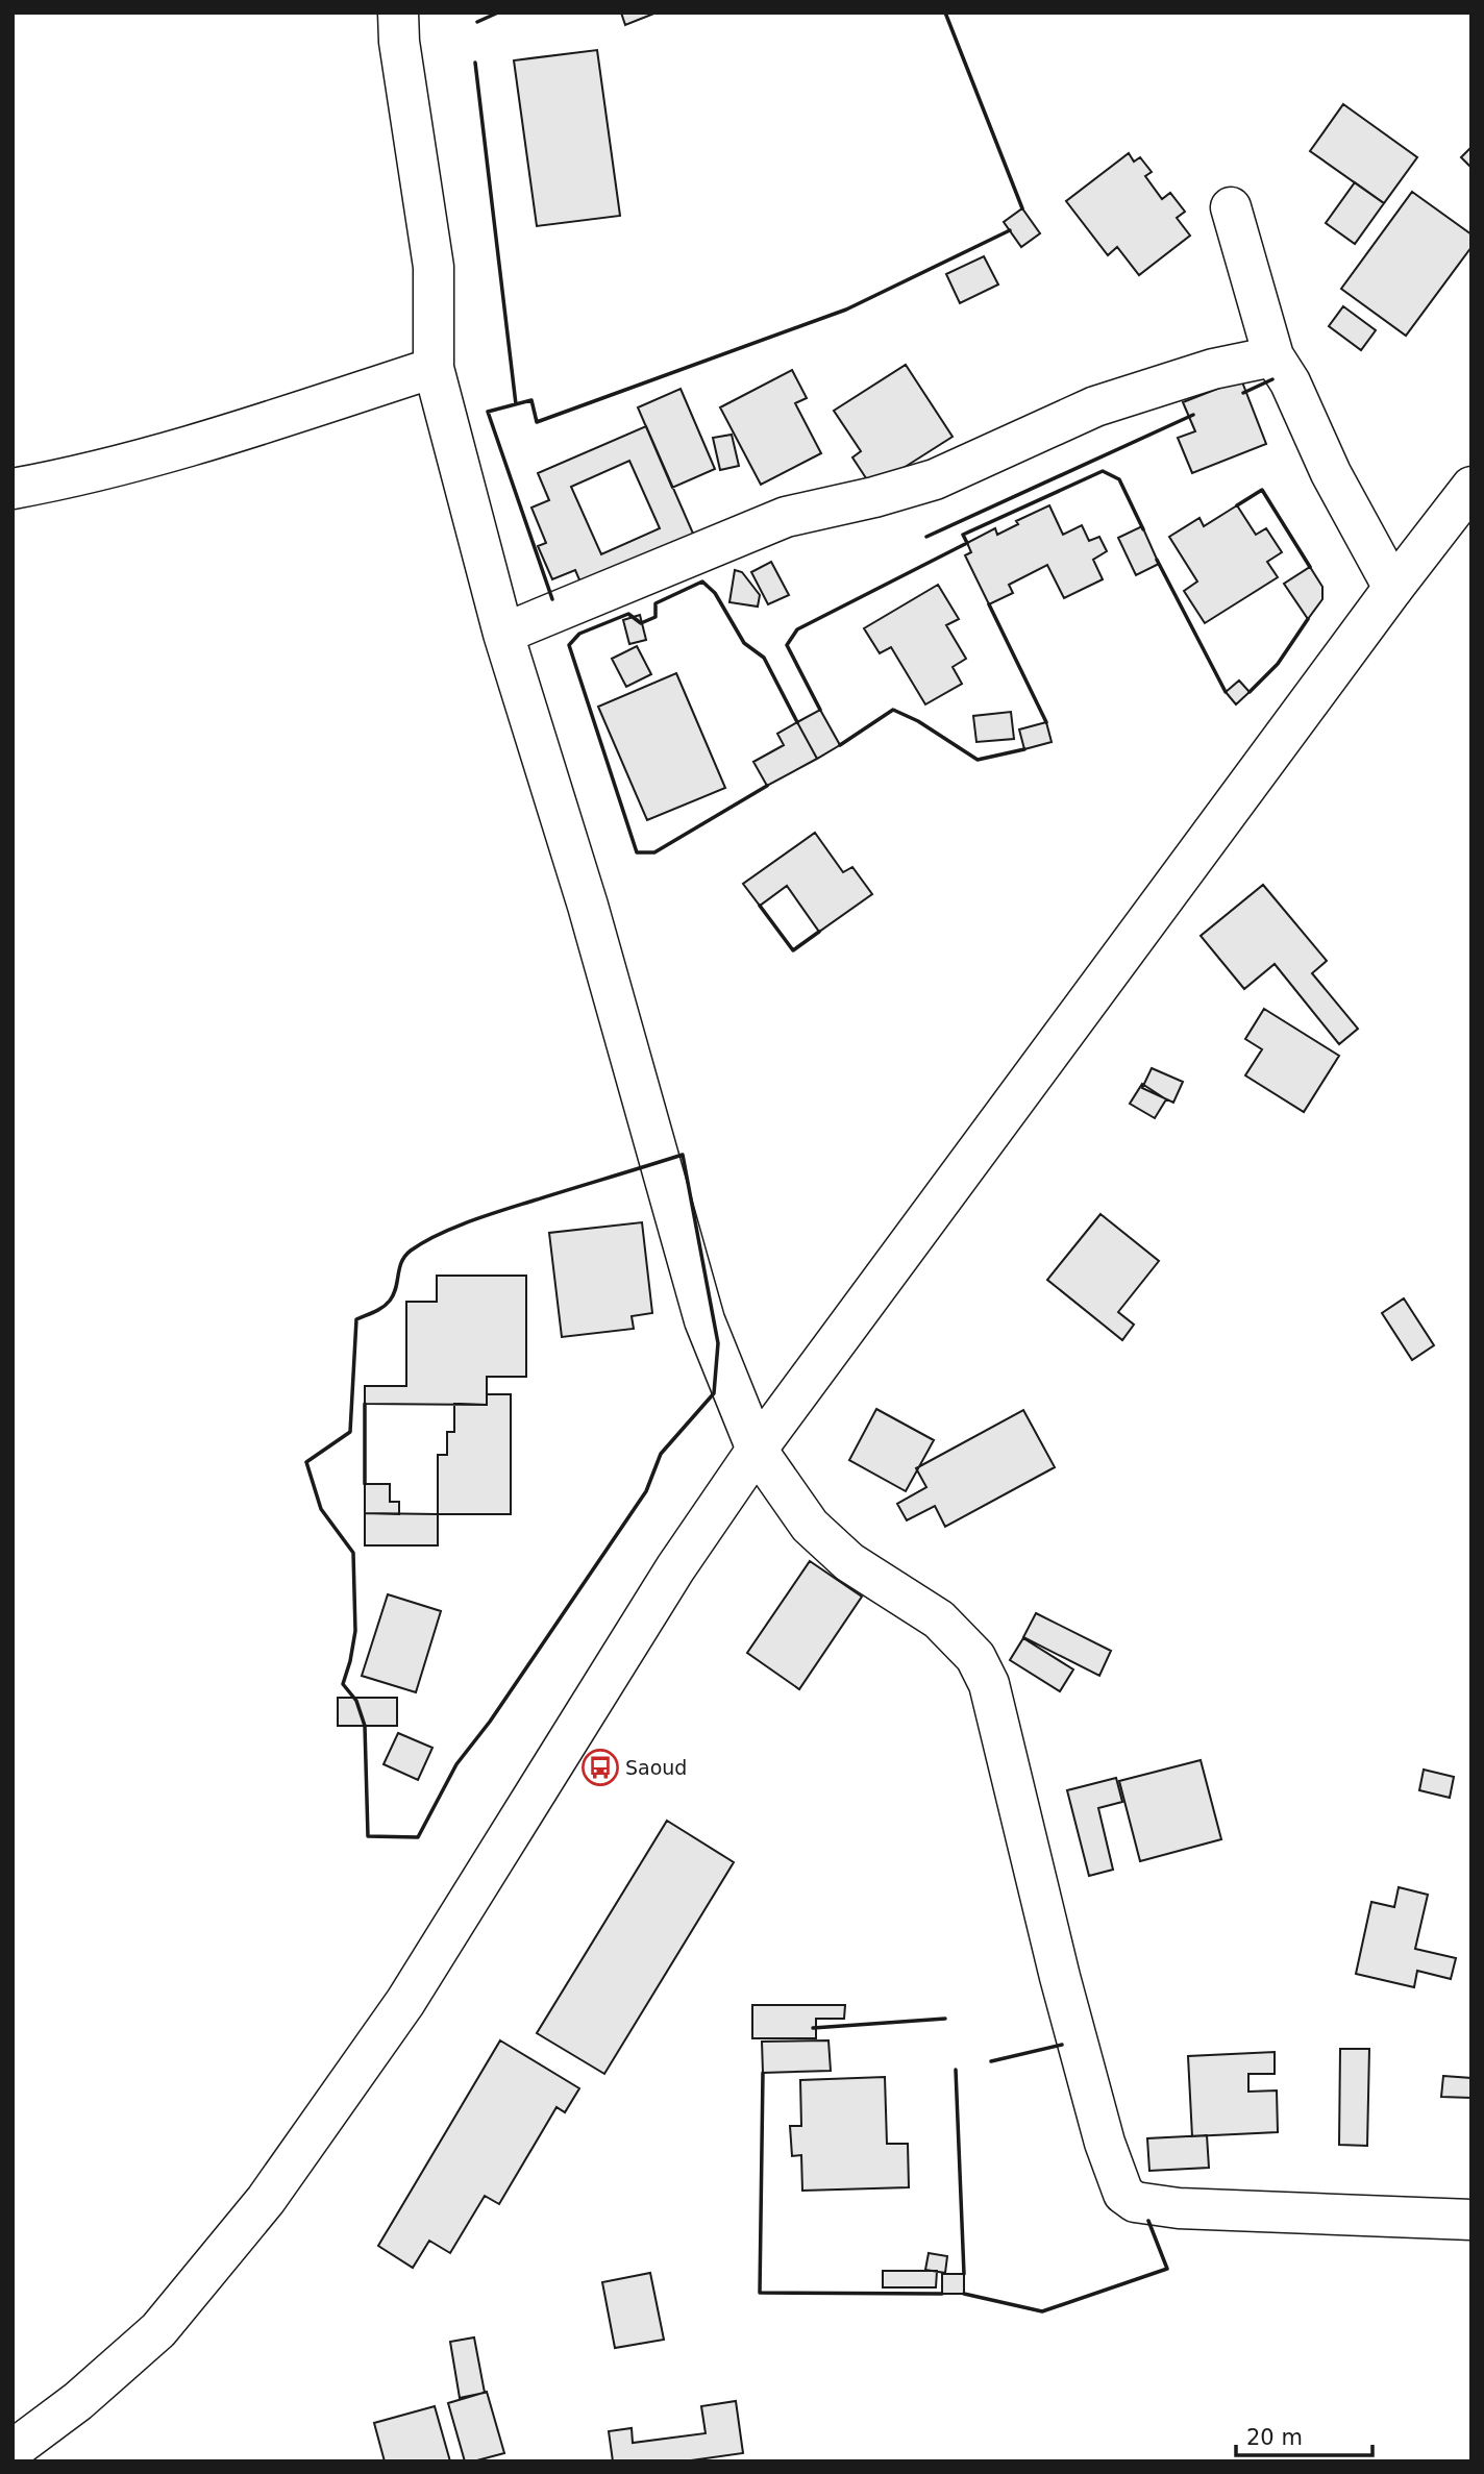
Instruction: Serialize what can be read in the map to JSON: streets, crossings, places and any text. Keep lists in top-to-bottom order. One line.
{"places":{"bus stop":["Saoud"]},"scale_bar":"20 m"}
